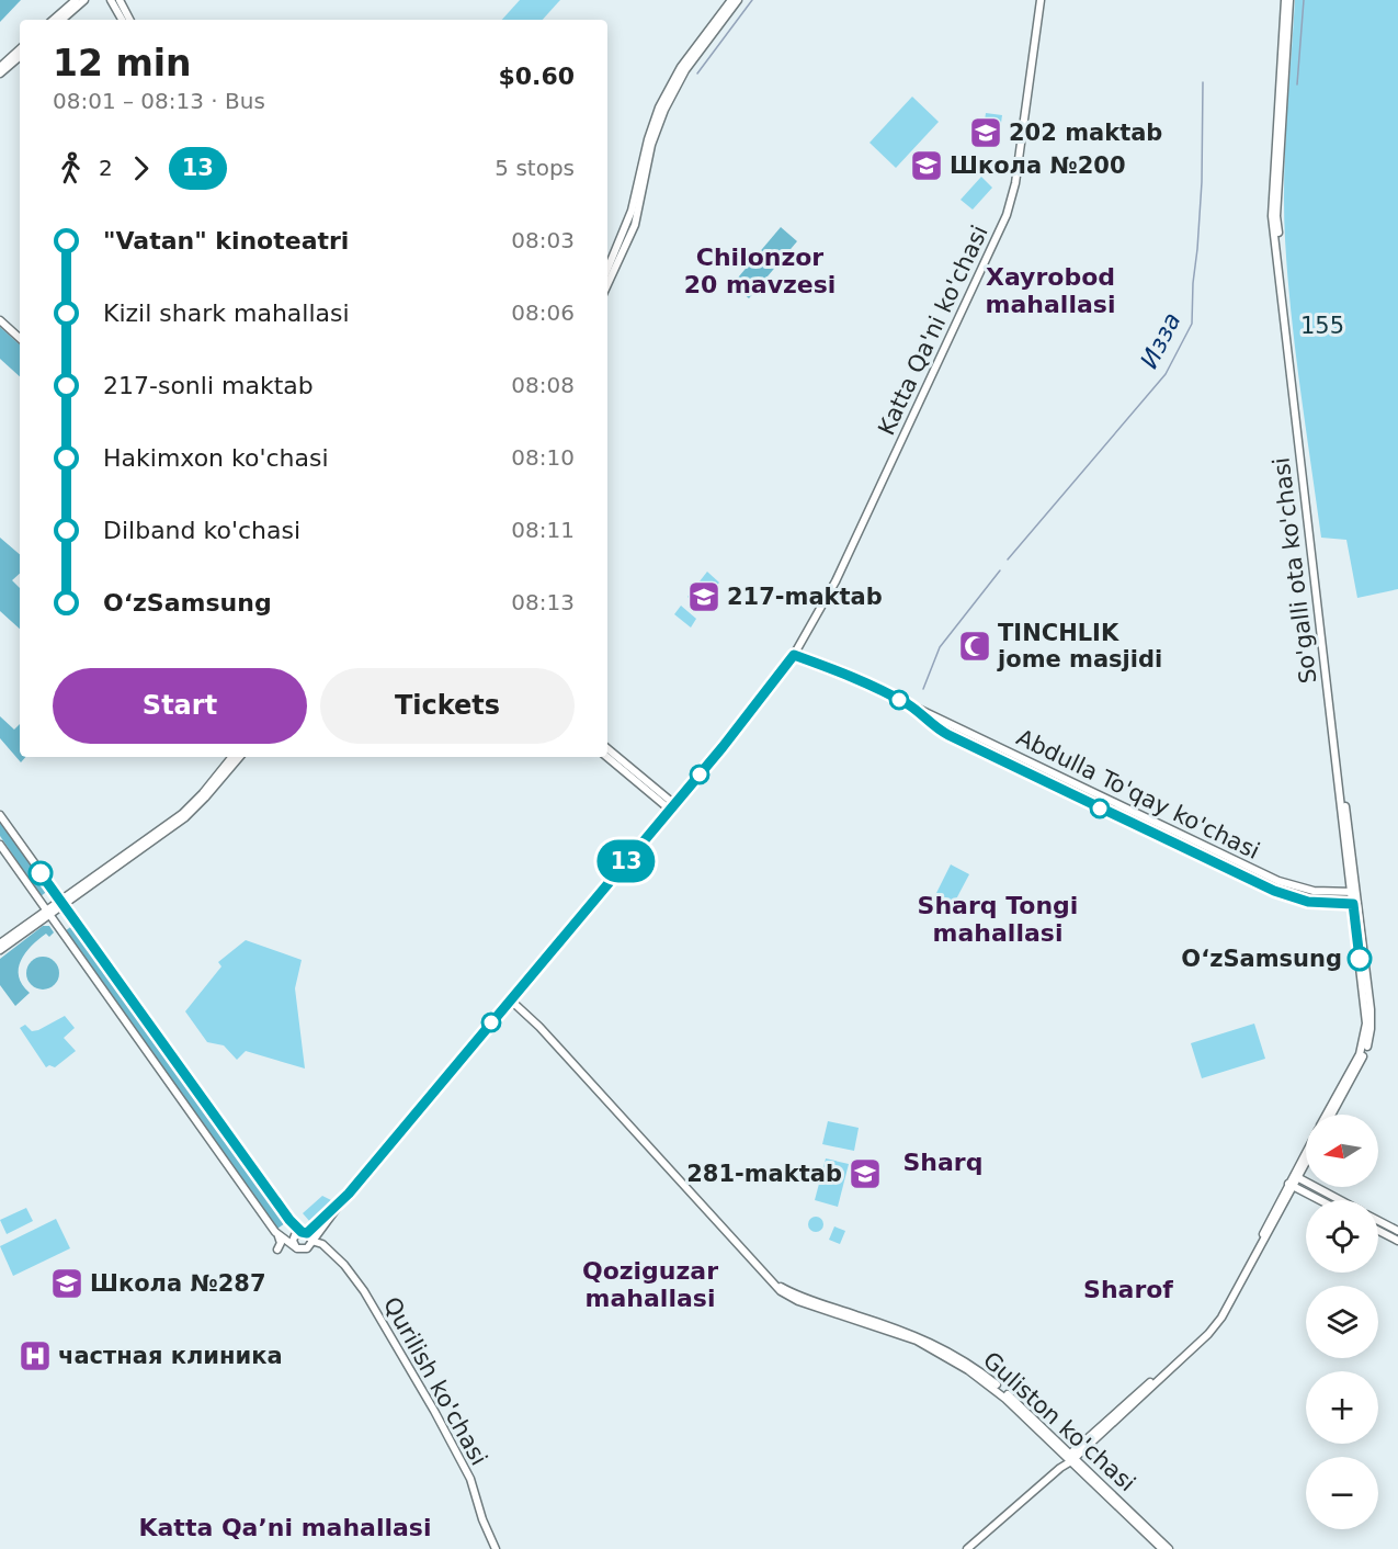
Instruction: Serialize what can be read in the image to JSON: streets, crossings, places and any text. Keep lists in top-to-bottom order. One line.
{"streets":{"main road":["Katta Qa'ni ko'chasi","So'galli ota ko'chasi","Abdulla To'qay ko'chasi","Qurilish ko'chasi","Guliston ko'chasi"]},"crossings":[["Katta Qa'ni ko'chasi","Abdulla To'qay ko'chasi"],["Katta Qa'ni ko'chasi","Guliston ko'chasi"],["So'galli ota ko'chasi","Abdulla To'qay ko'chasi"],["So'galli ota ko'chasi","Guliston ko'chasi"]],"districts":["Chilonzor 20 mavzesi","Xayrobod mahallasi","Sharq Tongi mahallasi","Sharq","Qoziguzar mahallasi","Sharof","Katta Qaʼni mahallasi"],"water":["Изза"],"parks":["155"],"places":{"school or university":["202 maktab","Школа №200","217-maktab","281-maktab","Школа №287"],"mosque":["TINCHLIK jome masjidi"],"other":["OʻzSamsung"],"hospital":["частная клиника"]},"lines":["bus line 13"],"north":"left","page":{"on_map":"13","heading":["12 min","08:01 – 08:13 · Bus","$0.60"],"legs":["2","13","5 stops"],"list":[{"name":"\"Vatan\" kinoteatri","value":"08:03"},{"name":"Kizil shark mahallasi","value":"08:06"},{"name":"217-sonli maktab","value":"08:08"},{"name":"Hakimxon ko'chasi","value":"08:10"},{"name":"Dilband ko'chasi","value":"08:11"},{"name":"OʻzSamsung","value":"08:13"}],"buttons":["Start","Tickets"],"map_buttons":["+","−"]}}
